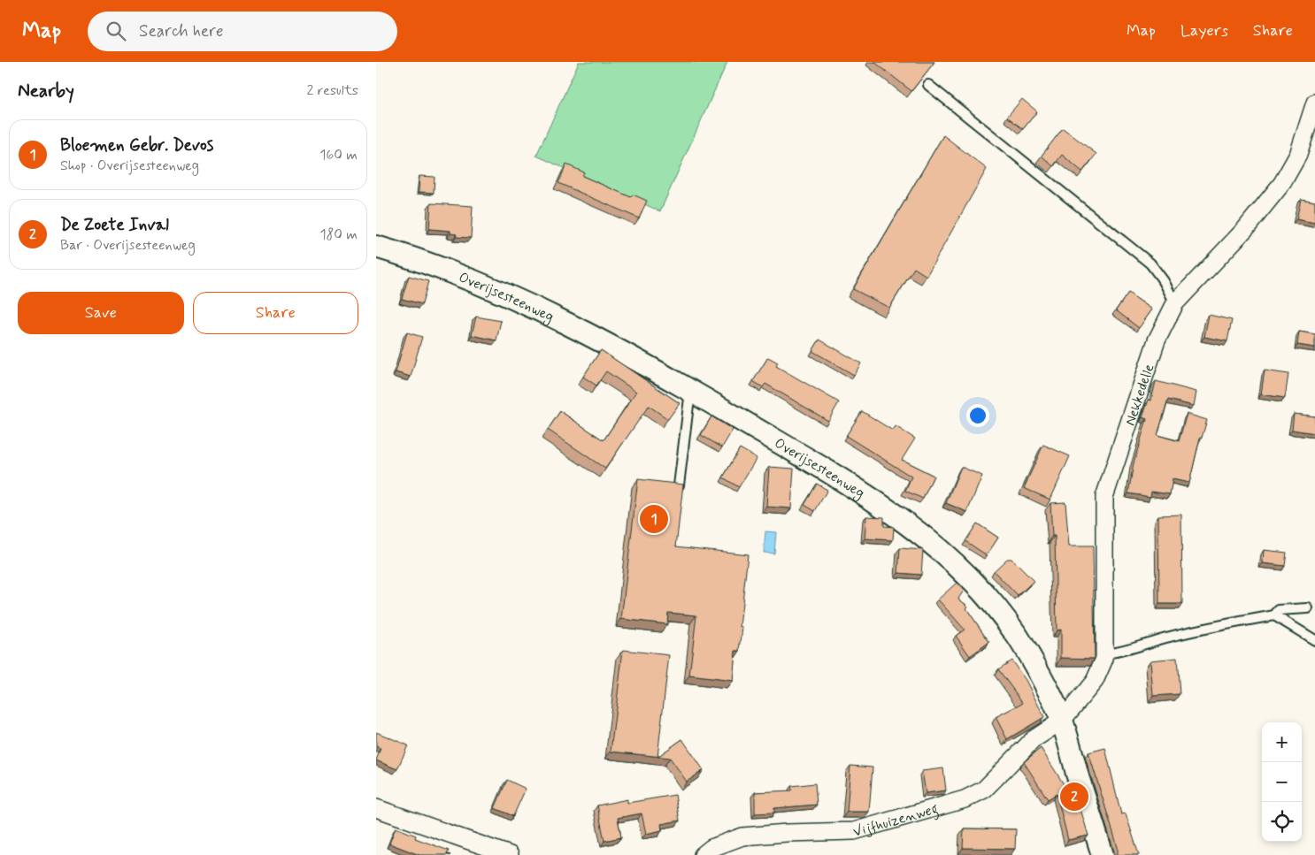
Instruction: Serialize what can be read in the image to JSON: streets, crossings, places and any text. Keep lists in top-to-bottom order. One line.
{"streets":{"street":["Overijsesteenweg","Nekkedelle","Vijfhuizenweg"]},"crossings":[["Overijsesteenweg","Nekkedelle"],["Overijsesteenweg","Vijfhuizenweg"],["Nekkedelle","Vijfhuizenweg"]],"page":{"header":"Map","search":"Search here","nav":["Map","Layers","Share"],"heading":["Nearby","2 results"],"list":[{"mark":"1","name":"Bloemen Gebr. Devos","note":"Shop · Overijsesteenweg","value":"160 m"},{"mark":"2","name":"De Zoete Inval","note":"Bar · Overijsesteenweg","value":"180 m"}],"buttons":["Save","Share"],"pins":["1","2"],"map_buttons":["+","−"]}}
